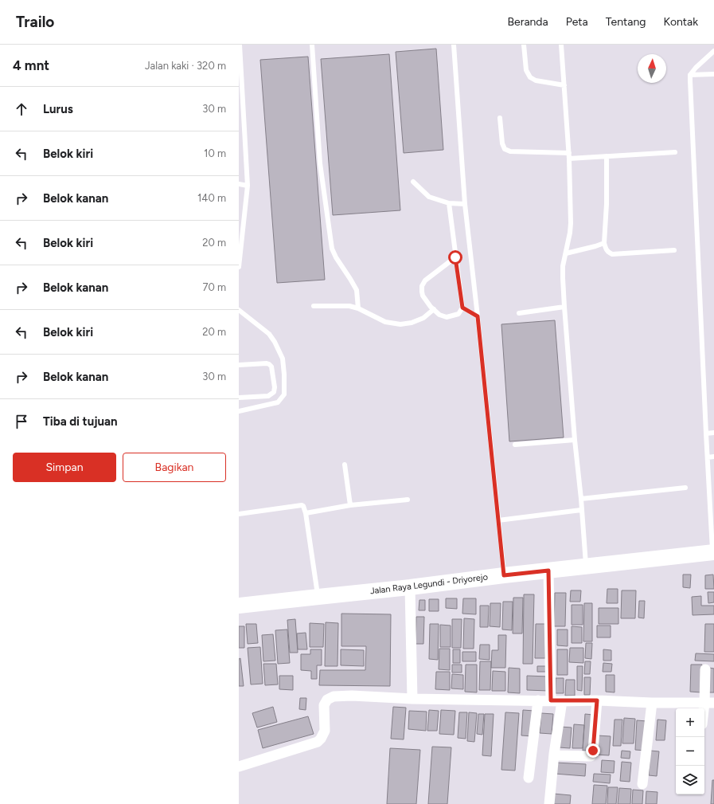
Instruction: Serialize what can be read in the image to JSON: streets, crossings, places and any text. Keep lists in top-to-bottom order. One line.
{"streets":{"main road":["Jalan Raya Legundi - Driyorejo"]},"north":"top","page":{"header":"Trailo","nav":["Beranda","Peta","Tentang","Kontak"],"heading":["4 mnt","Jalan kaki · 320 m"],"list":[["Lurus","30 m"],["Belok kiri","10 m"],["Belok kanan","140 m"],["Belok kiri","20 m"],["Belok kanan","70 m"],["Belok kiri","20 m"],["Belok kanan","30 m"],"Tiba di tujuan"],"buttons":["Simpan","Bagikan"],"map_buttons":["+","−"]}}
